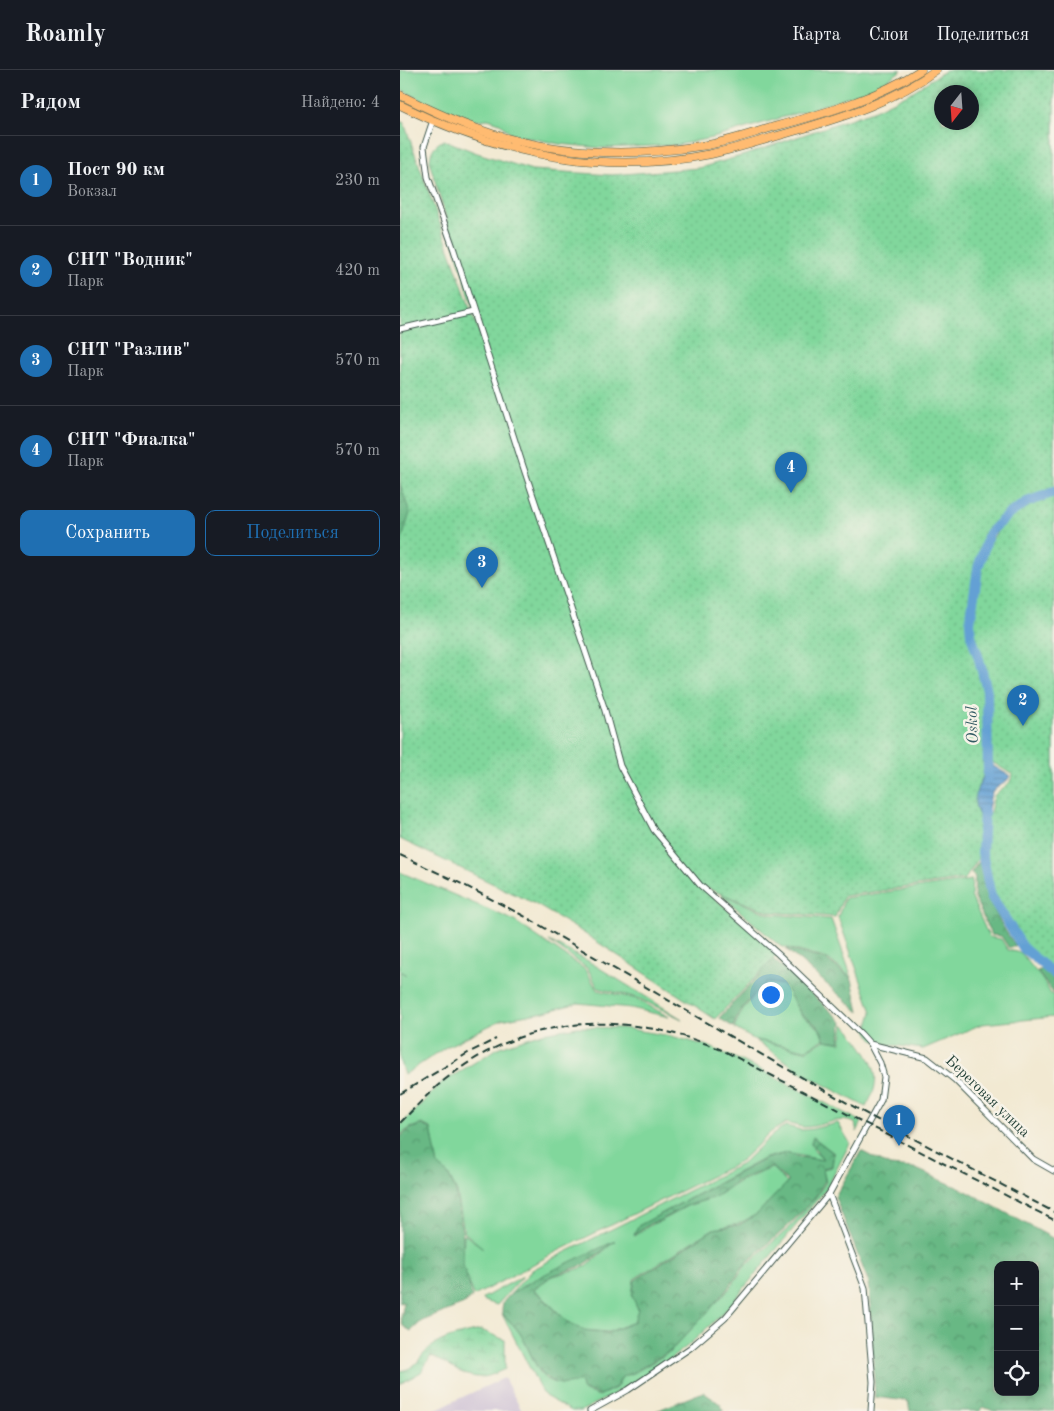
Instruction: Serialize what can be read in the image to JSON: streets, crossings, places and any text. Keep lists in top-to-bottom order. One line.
{"streets":{"street":["Береговая улица"]},"water":["Oskol"],"north":"bottom","page":{"header":"Roamly","nav":["Карта","Слои","Поделиться"],"heading":["Рядом","Найдено: 4"],"list":[{"mark":"1","name":"Пост 90 км","note":"Вокзал","value":"230 m"},{"mark":"2","name":"СНТ \"Водник\"","note":"Парк","value":"420 m"},{"mark":"3","name":"СНТ \"Разлив\"","note":"Парк","value":"570 m"},{"mark":"4","name":"СНТ \"Фиалка\"","note":"Парк","value":"570 m"}],"pins":["4","3","2","1"],"buttons":["Сохранить","Поделиться"],"map_buttons":["+","−"]}}
